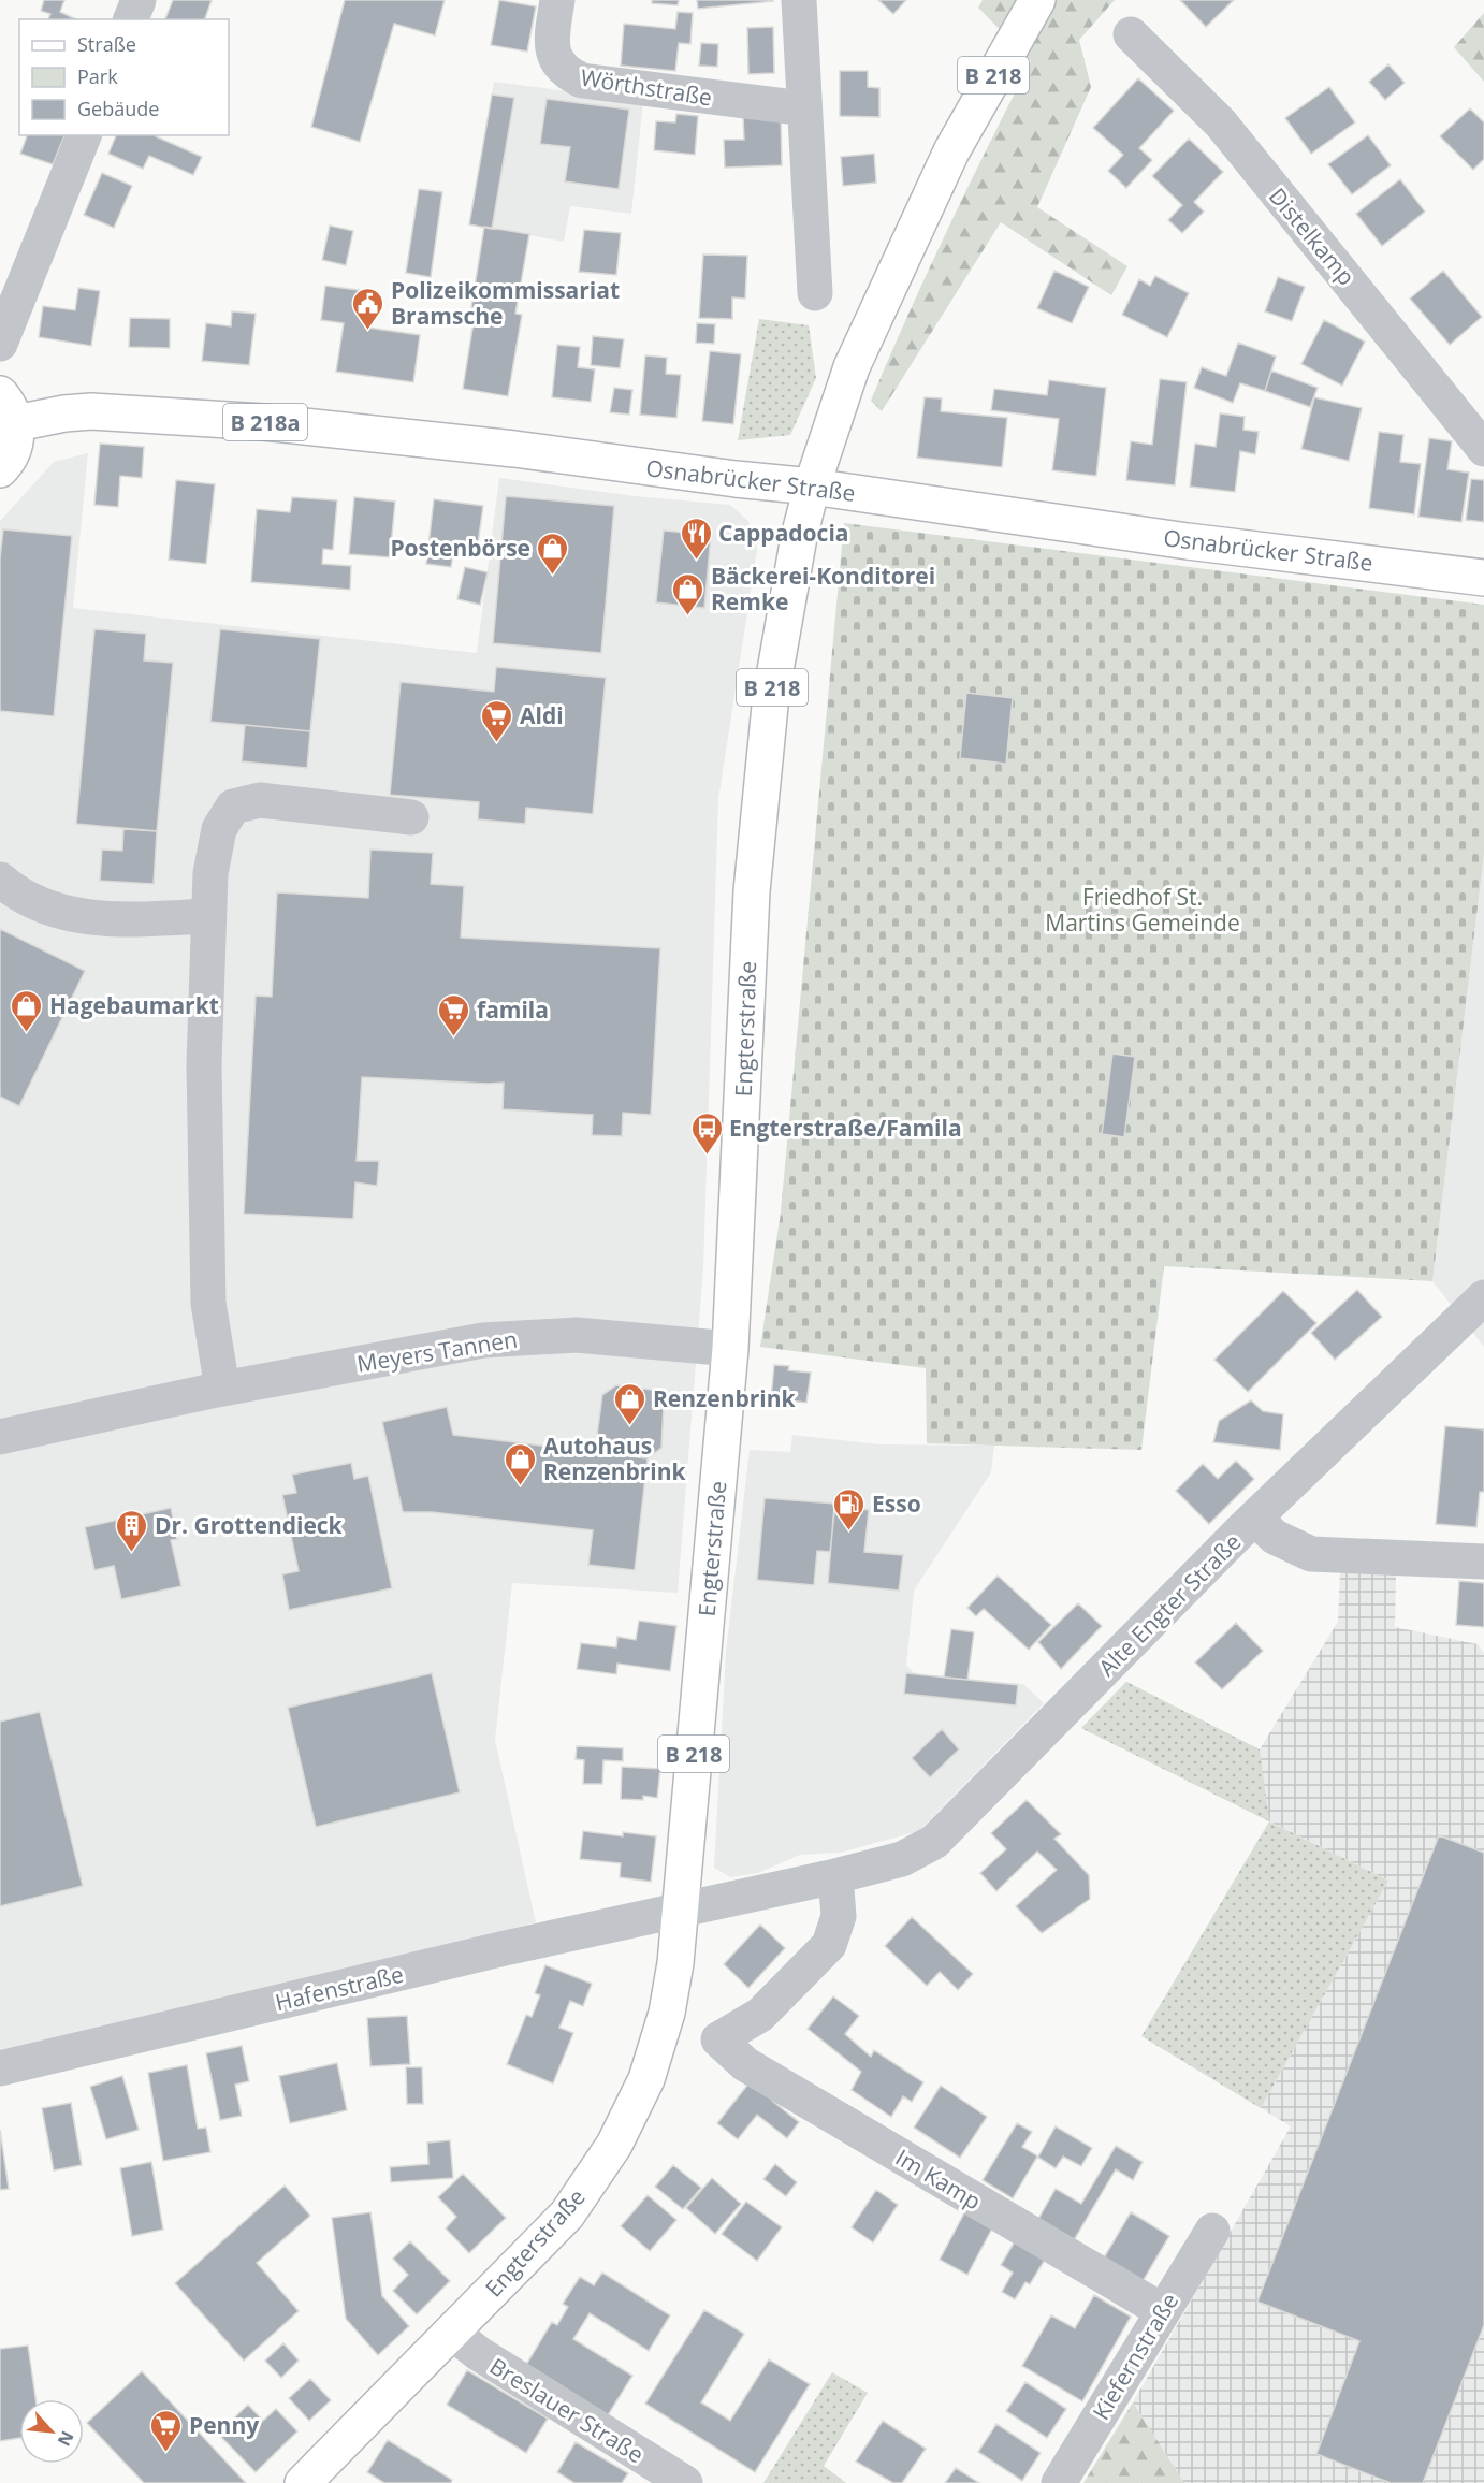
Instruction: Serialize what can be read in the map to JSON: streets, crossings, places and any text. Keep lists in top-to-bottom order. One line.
{"streets":{"main road":["B 218","B 218a","Osnabrücker Straße","Engterstraße"],"street":["Wörthstraße","Distelkamp","Meyers Tannen","Alte Engter Straße","Hafenstraße","Im Kamp","Kiefernstraße","Breslauer Straße"]},"crossings":[["B 218","Osnabrücker Straße"],["B 218","Engterstraße"],["Osnabrücker Straße","Engterstraße"],["Engterstraße","Meyers Tannen"],["Engterstraße","Alte Engter Straße"],["Engterstraße","Hafenstraße"],["Engterstraße","Breslauer Straße"],["Alte Engter Straße","Hafenstraße"],["Alte Engter Straße","Im Kamp"],["Im Kamp","Kiefernstraße"]],"parks":["Friedhof St. Martins Gemeinde"],"places":{"public building":["Polizeikommissariat Bramsche"],"restaurant":["Cappadocia"],"shop":["Postenbörse","Bäckerei-Konditorei Remke","Hagebaumarkt","Renzenbrink","Autohaus Renzenbrink"],"supermarket":["Aldi","famila","Penny"],"bus stop":["Engterstraße/Famila"],"fuel station":["Esso"],"building":["Dr. Grottendieck"]},"legend":["Straße","Park","Gebäude"],"north":"bottom right"}
